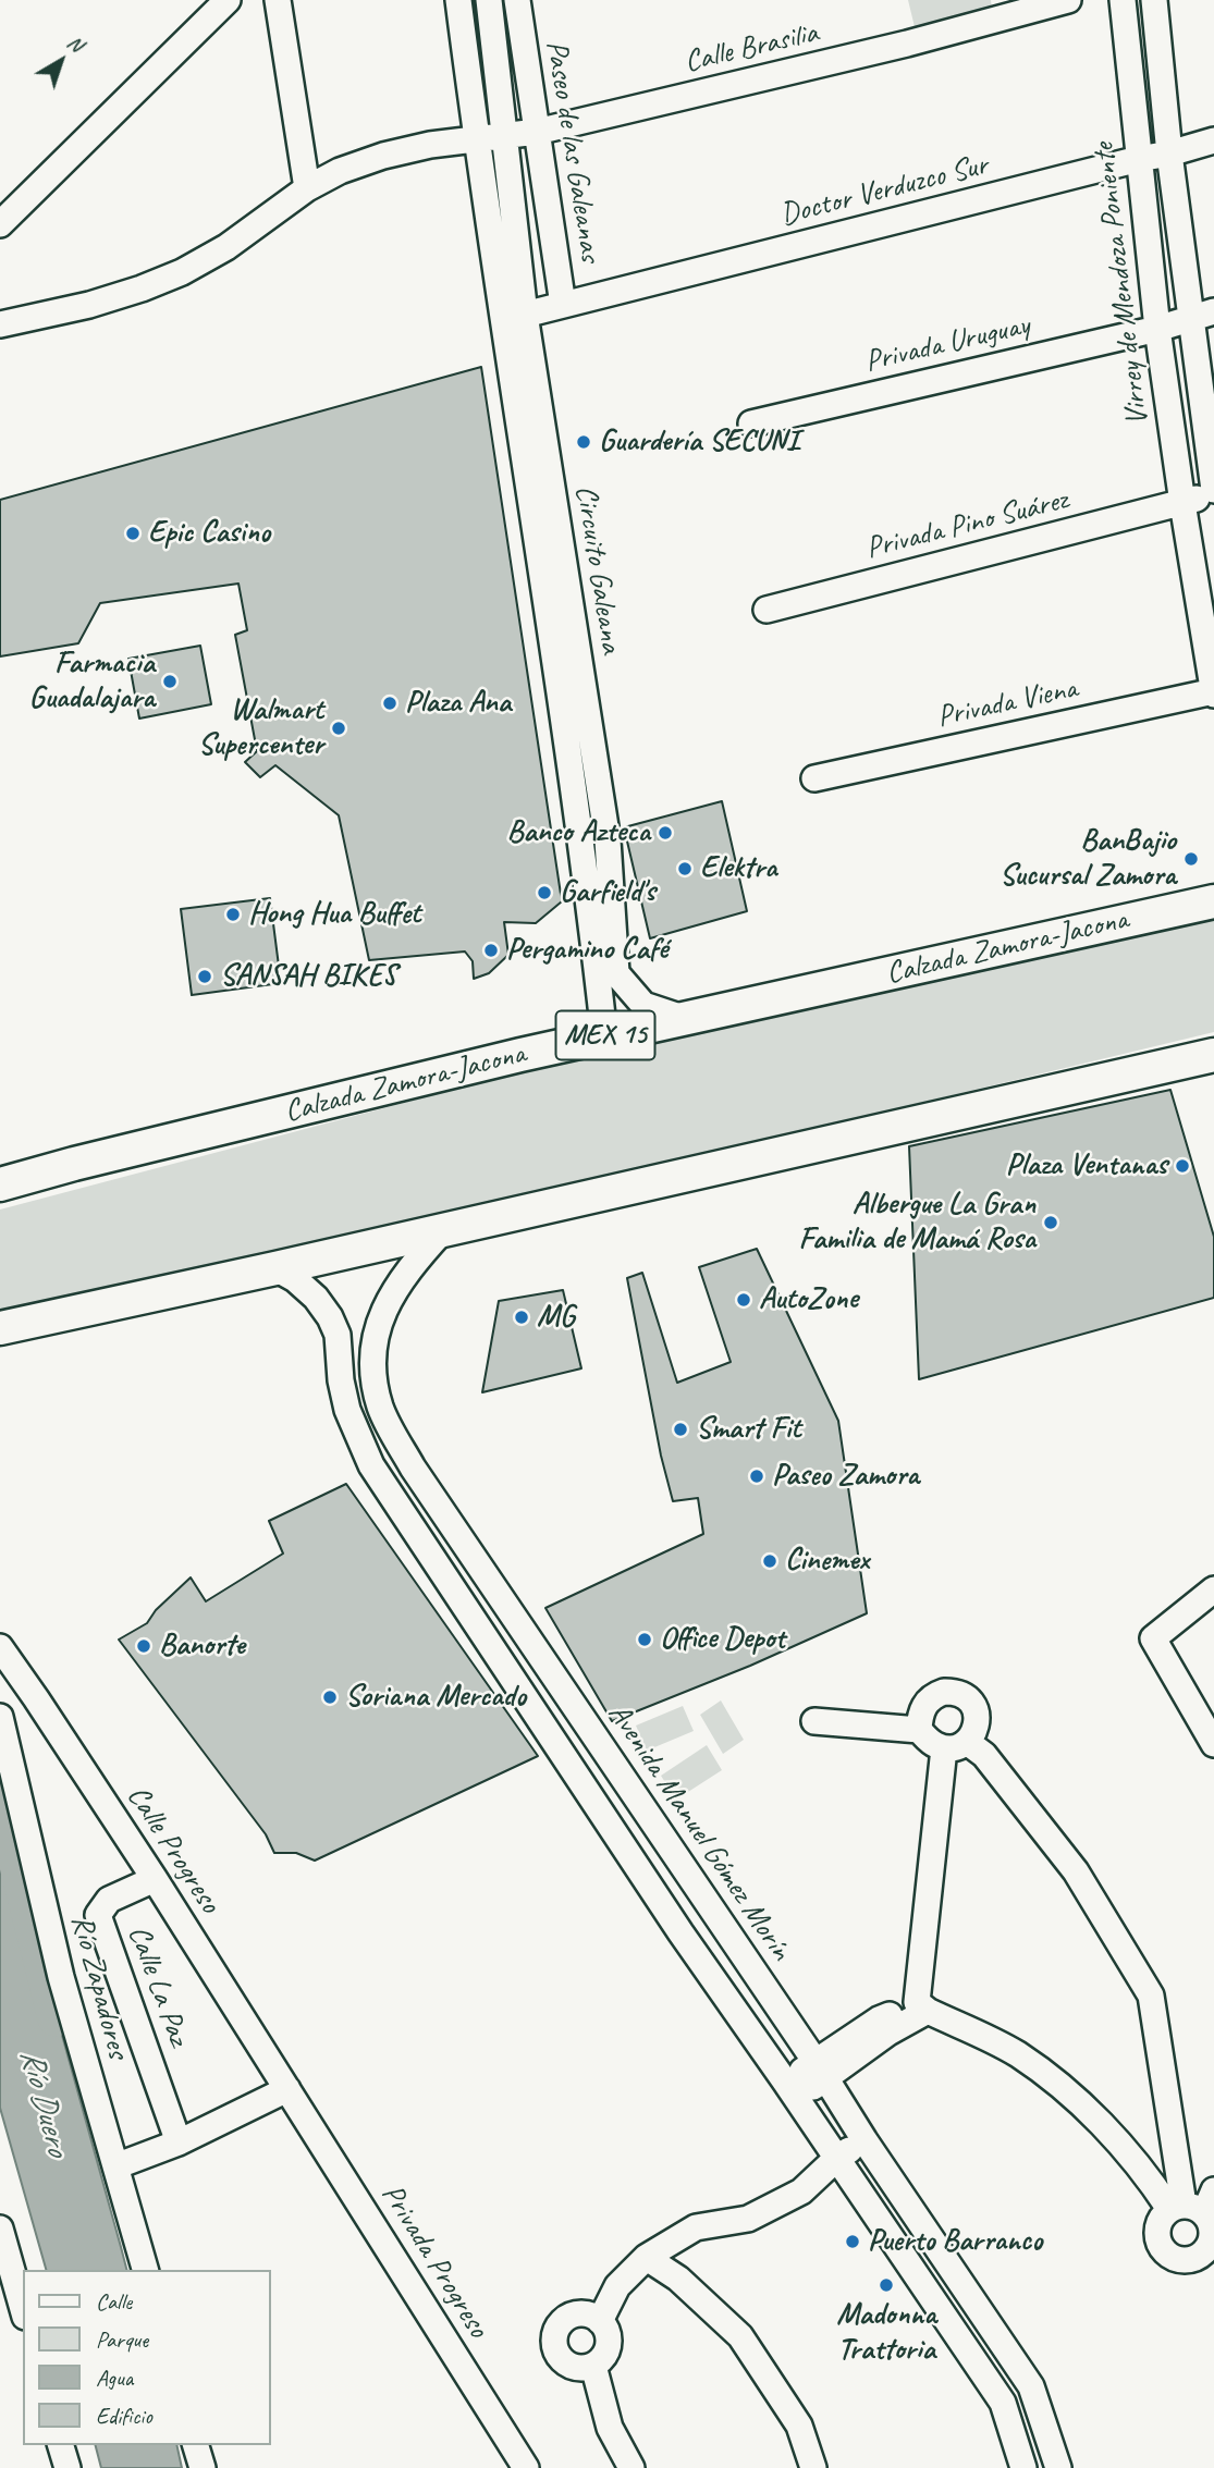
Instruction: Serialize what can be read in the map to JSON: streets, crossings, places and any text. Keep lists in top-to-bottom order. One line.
{"streets":{"main road":["Calzada Zamora-Jacona","MEX 15"],"street":["Calle Brasilia","Paseo de las Galeanas","Doctor Verduzco Sur","Virrey de Mendoza Poniente","Privada Uruguay","Privada Pino Suárez","Circuito Galeana","Privada Viena","Avenida Manuel Gómez Morín","Calle Progreso","Calle La Paz","Río Zapadores","Privada Progreso"]},"crossings":[["Calle Brasilia","Paseo de las Galeanas"],["Calle Brasilia","Circuito Galeana"],["Paseo de las Galeanas","Doctor Verduzco Sur"],["Doctor Verduzco Sur","Virrey de Mendoza Poniente"],["Doctor Verduzco Sur","Circuito Galeana"],["Virrey de Mendoza Poniente","Privada Uruguay"],["Virrey de Mendoza Poniente","Privada Pino Suárez"],["Virrey de Mendoza Poniente","Privada Viena"],["Circuito Galeana","Calzada Zamora-Jacona"],["Calle Progreso","Calle La Paz"],["Calle Progreso","Privada Progreso"]],"water":["Río Duero"],"places":["Guardería SECUNI","Epic Casino","Farmacia Guadalajara","Plaza Ana","Walmart Supercenter","Banco Azteca","BanBajio Sucursal Zamora","Elektra","Garfield's","Hong Hua Buffet","Pergamino Café","SANSAH BIKES","Plaza Ventanas","Albergue La Gran Familia de Mamá Rosa","AutoZone","MG","Smart Fit","Paseo Zamora","Cinemex","Office Depot","Banorte","Soriana Mercado","Puerto Barranco","Madonna Trattoria"],"legend":["Calle","Parque","Agua","Edificio"],"north":"top right"}
